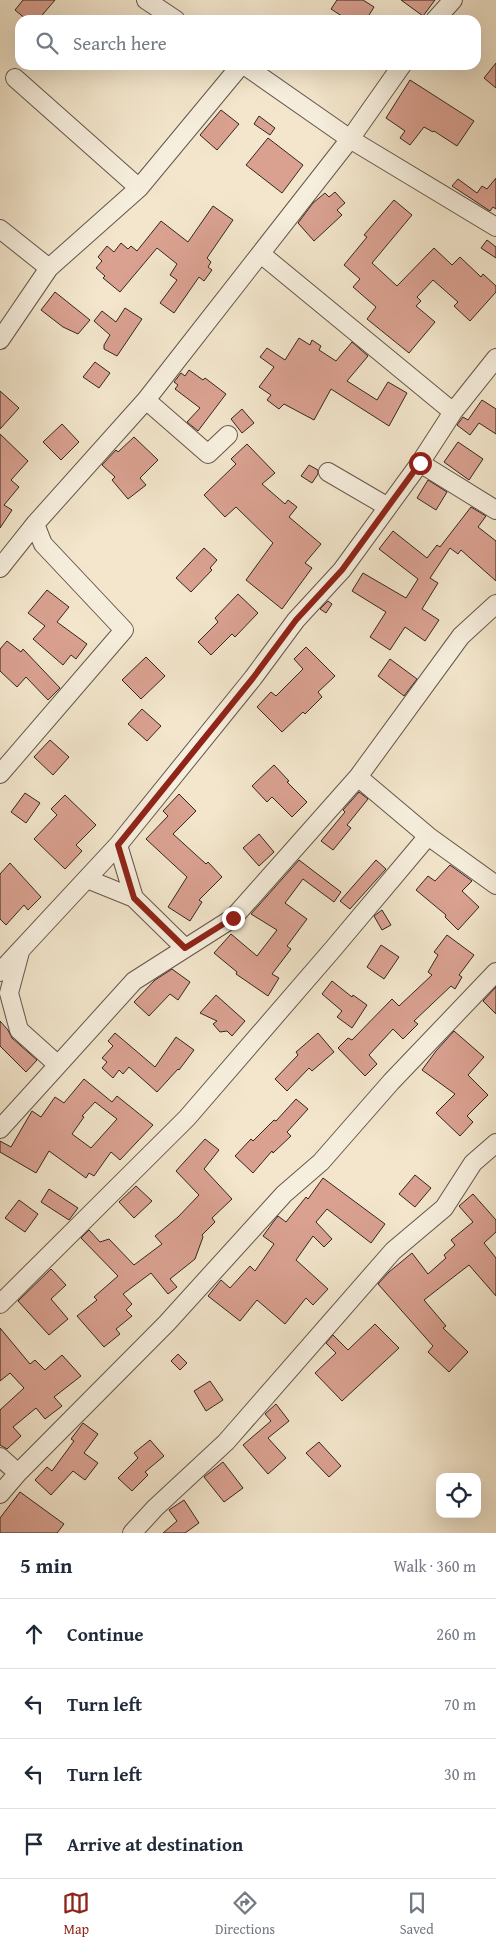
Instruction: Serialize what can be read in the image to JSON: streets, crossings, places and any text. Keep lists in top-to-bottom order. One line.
{"page":{"search":"Search here","heading":["5 min","Walk · 360 m"],"list":[["Continue","260 m"],["Turn left","70 m"],["Turn left","30 m"],"Arrive at destination"],"nav":["Map","Directions","Saved"]}}
